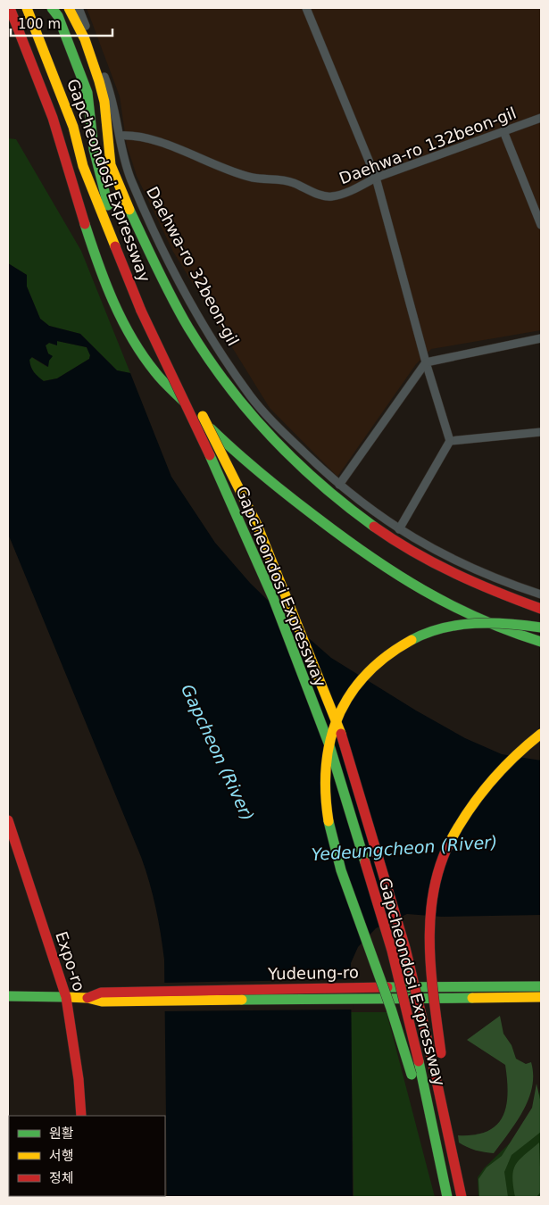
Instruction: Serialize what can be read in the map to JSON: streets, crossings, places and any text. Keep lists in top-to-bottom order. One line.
{"streets":{"main road":["Gapcheondosi Expressway","Expo-ro","Yudeung-ro"],"street":["Daehwa-ro 132beon-gil","Daehwa-ro 32beon-gil"]},"crossings":[["Daehwa-ro 132beon-gil","Daehwa-ro 32beon-gil"],["Expo-ro","Yudeung-ro"]],"water":["Gapcheon (River)","Yedeungcheon (River)"],"legend":["원활","서행","정체"],"scale_bar":"100 m"}
